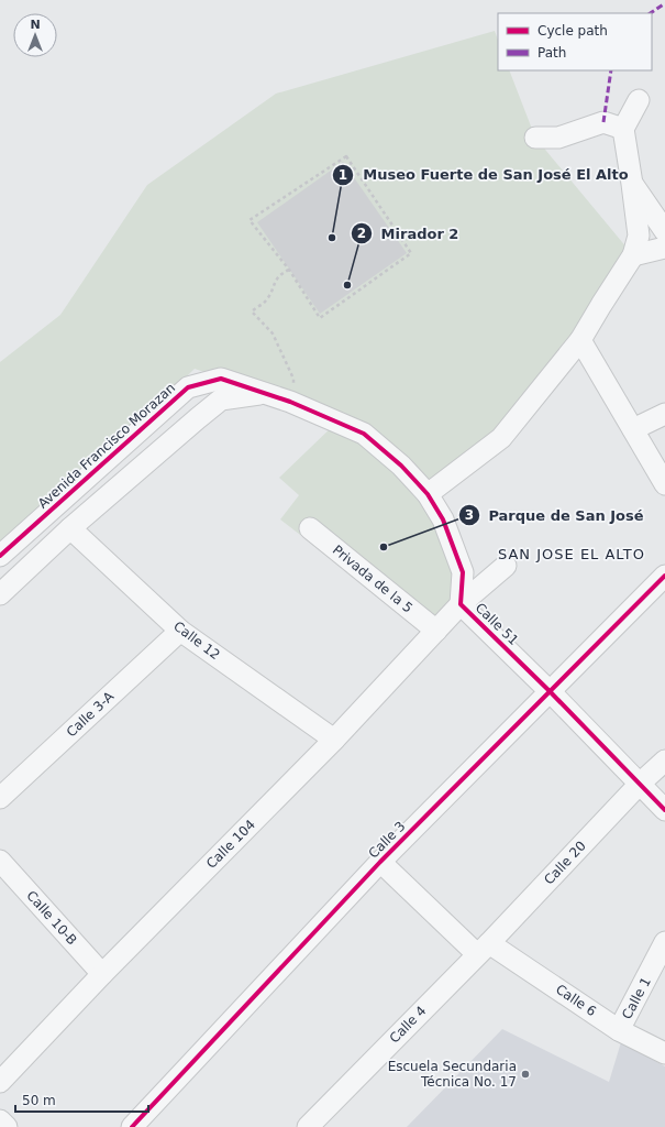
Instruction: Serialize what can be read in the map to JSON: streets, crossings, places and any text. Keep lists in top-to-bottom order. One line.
{"streets":{"street":["Avenida Francisco Morazan","Privada de la 5","Calle 51","Calle 12","Calle 3-A","Calle 3","Calle 104","Calle 20","Calle 10-B","Calle 1","Calle 6","Calle 4"]},"crossings":[["Avenida Francisco Morazan","Calle 51"],["Privada de la 5","Calle 104"],["Calle 51","Calle 3"],["Calle 51","Calle 104"],["Calle 51","Calle 20"],["Calle 12","Calle 3-A"],["Calle 12","Calle 104"],["Calle 3","Calle 6"],["Calle 104","Calle 10-B"],["Calle 20","Calle 6"],["Calle 20","Calle 4"],["Calle 1","Calle 6"],["Calle 6","Calle 4"]],"districts":["SAN JOSE EL ALTO"],"places":["Museo Fuerte de San José El Alto","Mirador 2","Parque de San José","Escuela Secundaria Técnica No. 17"],"legend":["Cycle path","Path"],"scale_bar":"50 m","north":"top"}
